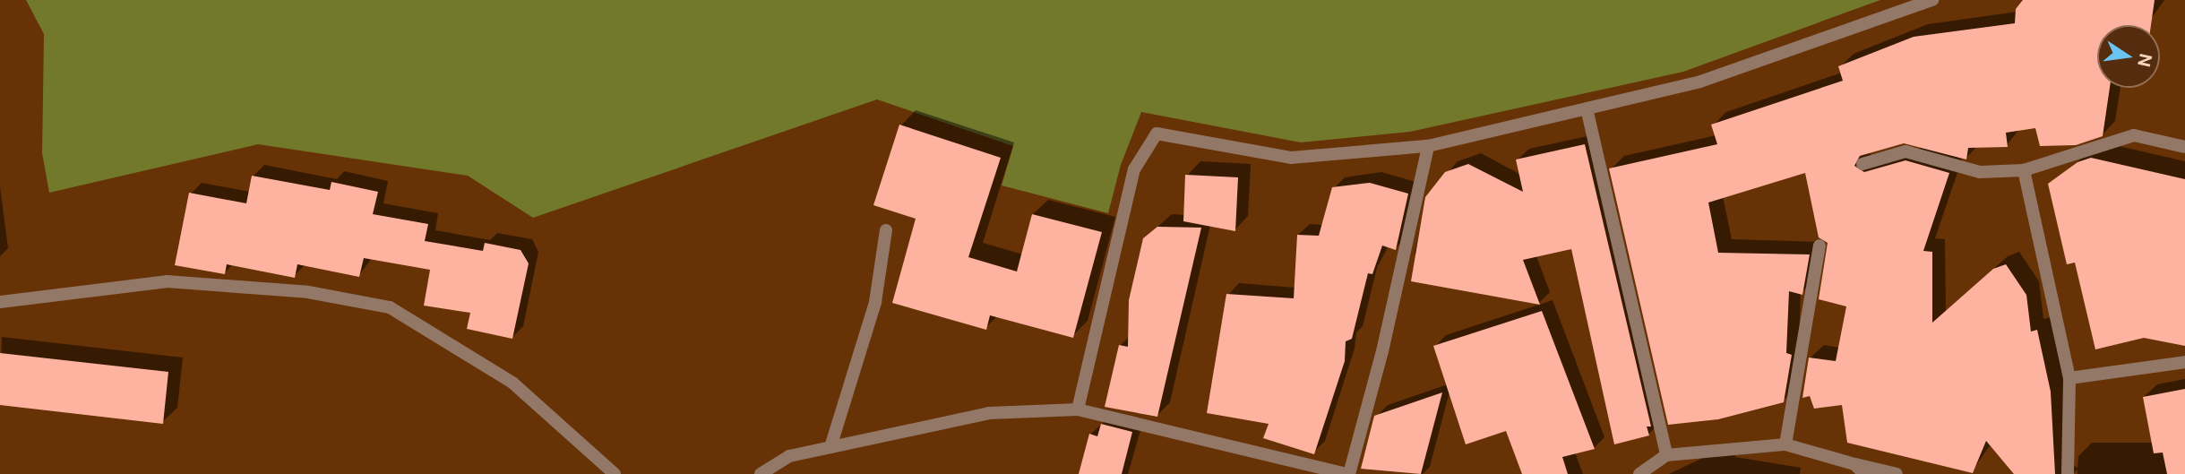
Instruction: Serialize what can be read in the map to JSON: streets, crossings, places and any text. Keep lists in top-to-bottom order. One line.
{"north":"right"}
